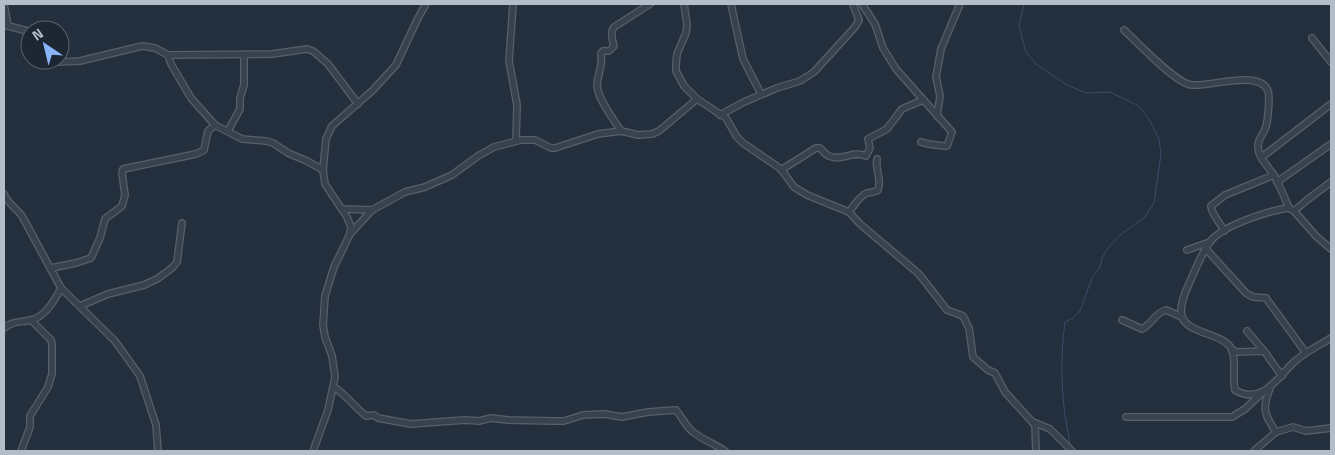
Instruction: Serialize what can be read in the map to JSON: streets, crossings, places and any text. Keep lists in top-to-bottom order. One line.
{"north":"top left"}
